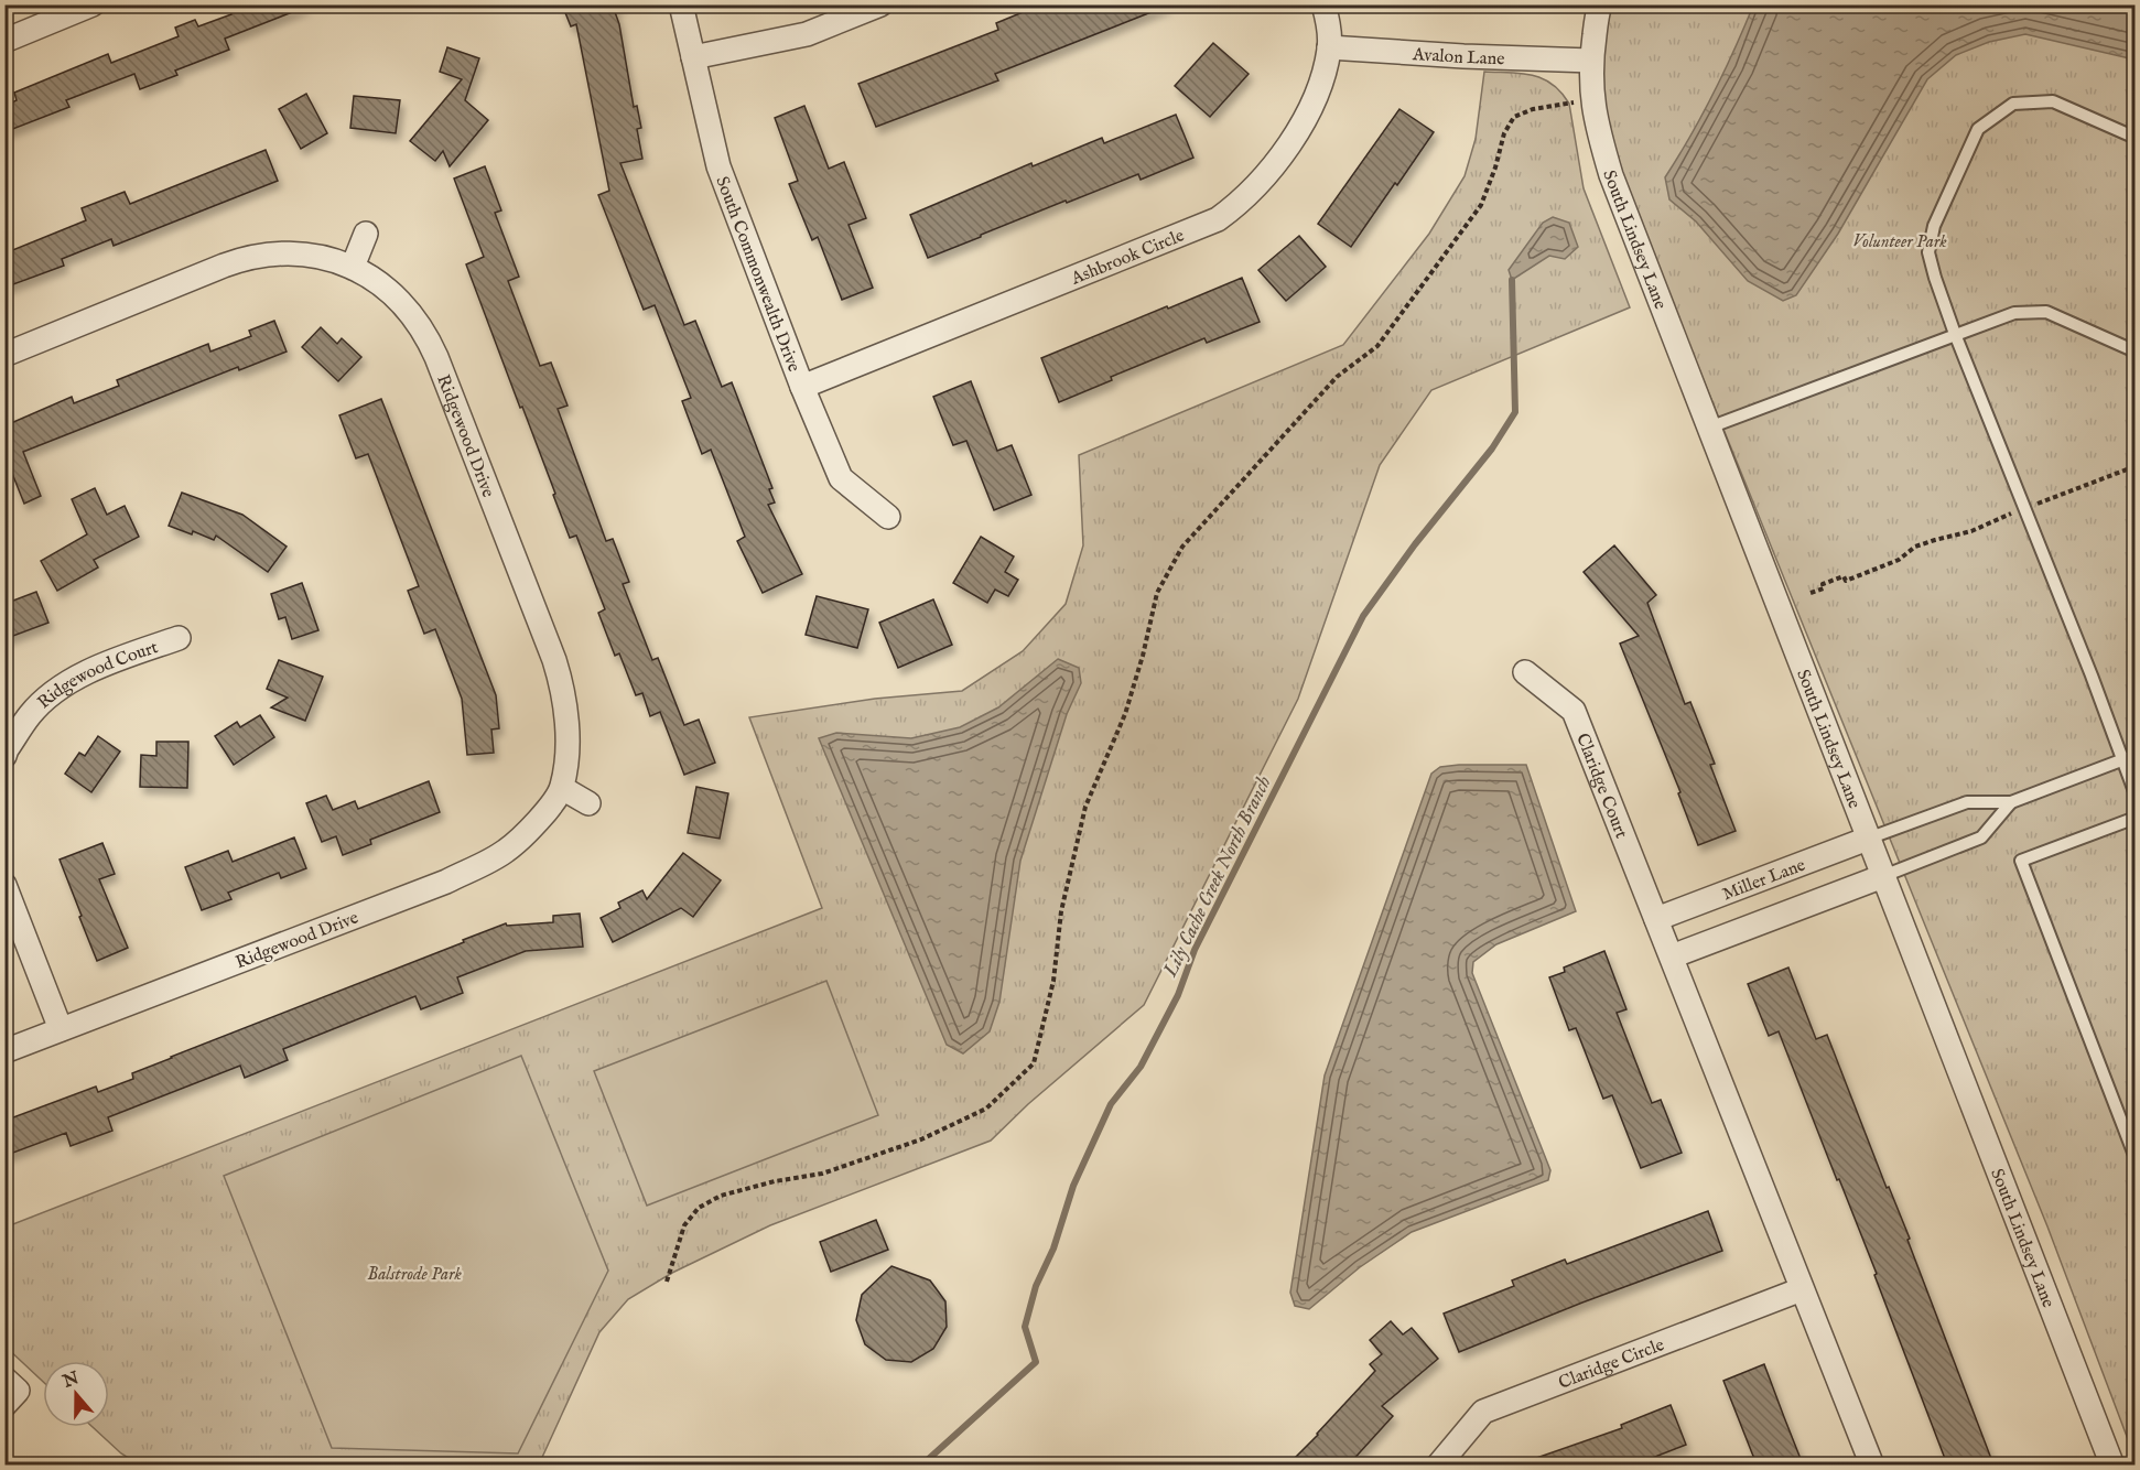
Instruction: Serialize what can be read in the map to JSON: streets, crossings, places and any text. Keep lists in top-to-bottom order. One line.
{"streets":{"street":["Avalon Lane","South Lindsey Lane","Ashbrook Circle","South Commonwealth Drive","Ridgewood Drive","Ridgewood Court","Claridge Court","Miller Lane","Claridge Circle"]},"crossings":[["Avalon Lane","South Lindsey Lane"],["Avalon Lane","Ashbrook Circle"],["South Lindsey Lane","Miller Lane"],["Ashbrook Circle","South Commonwealth Drive"],["Claridge Court","Miller Lane"]],"water":["Lily Cache Creek North Branch"],"parks":["Volunteer Park","Balstrode Park"],"north":"top"}
